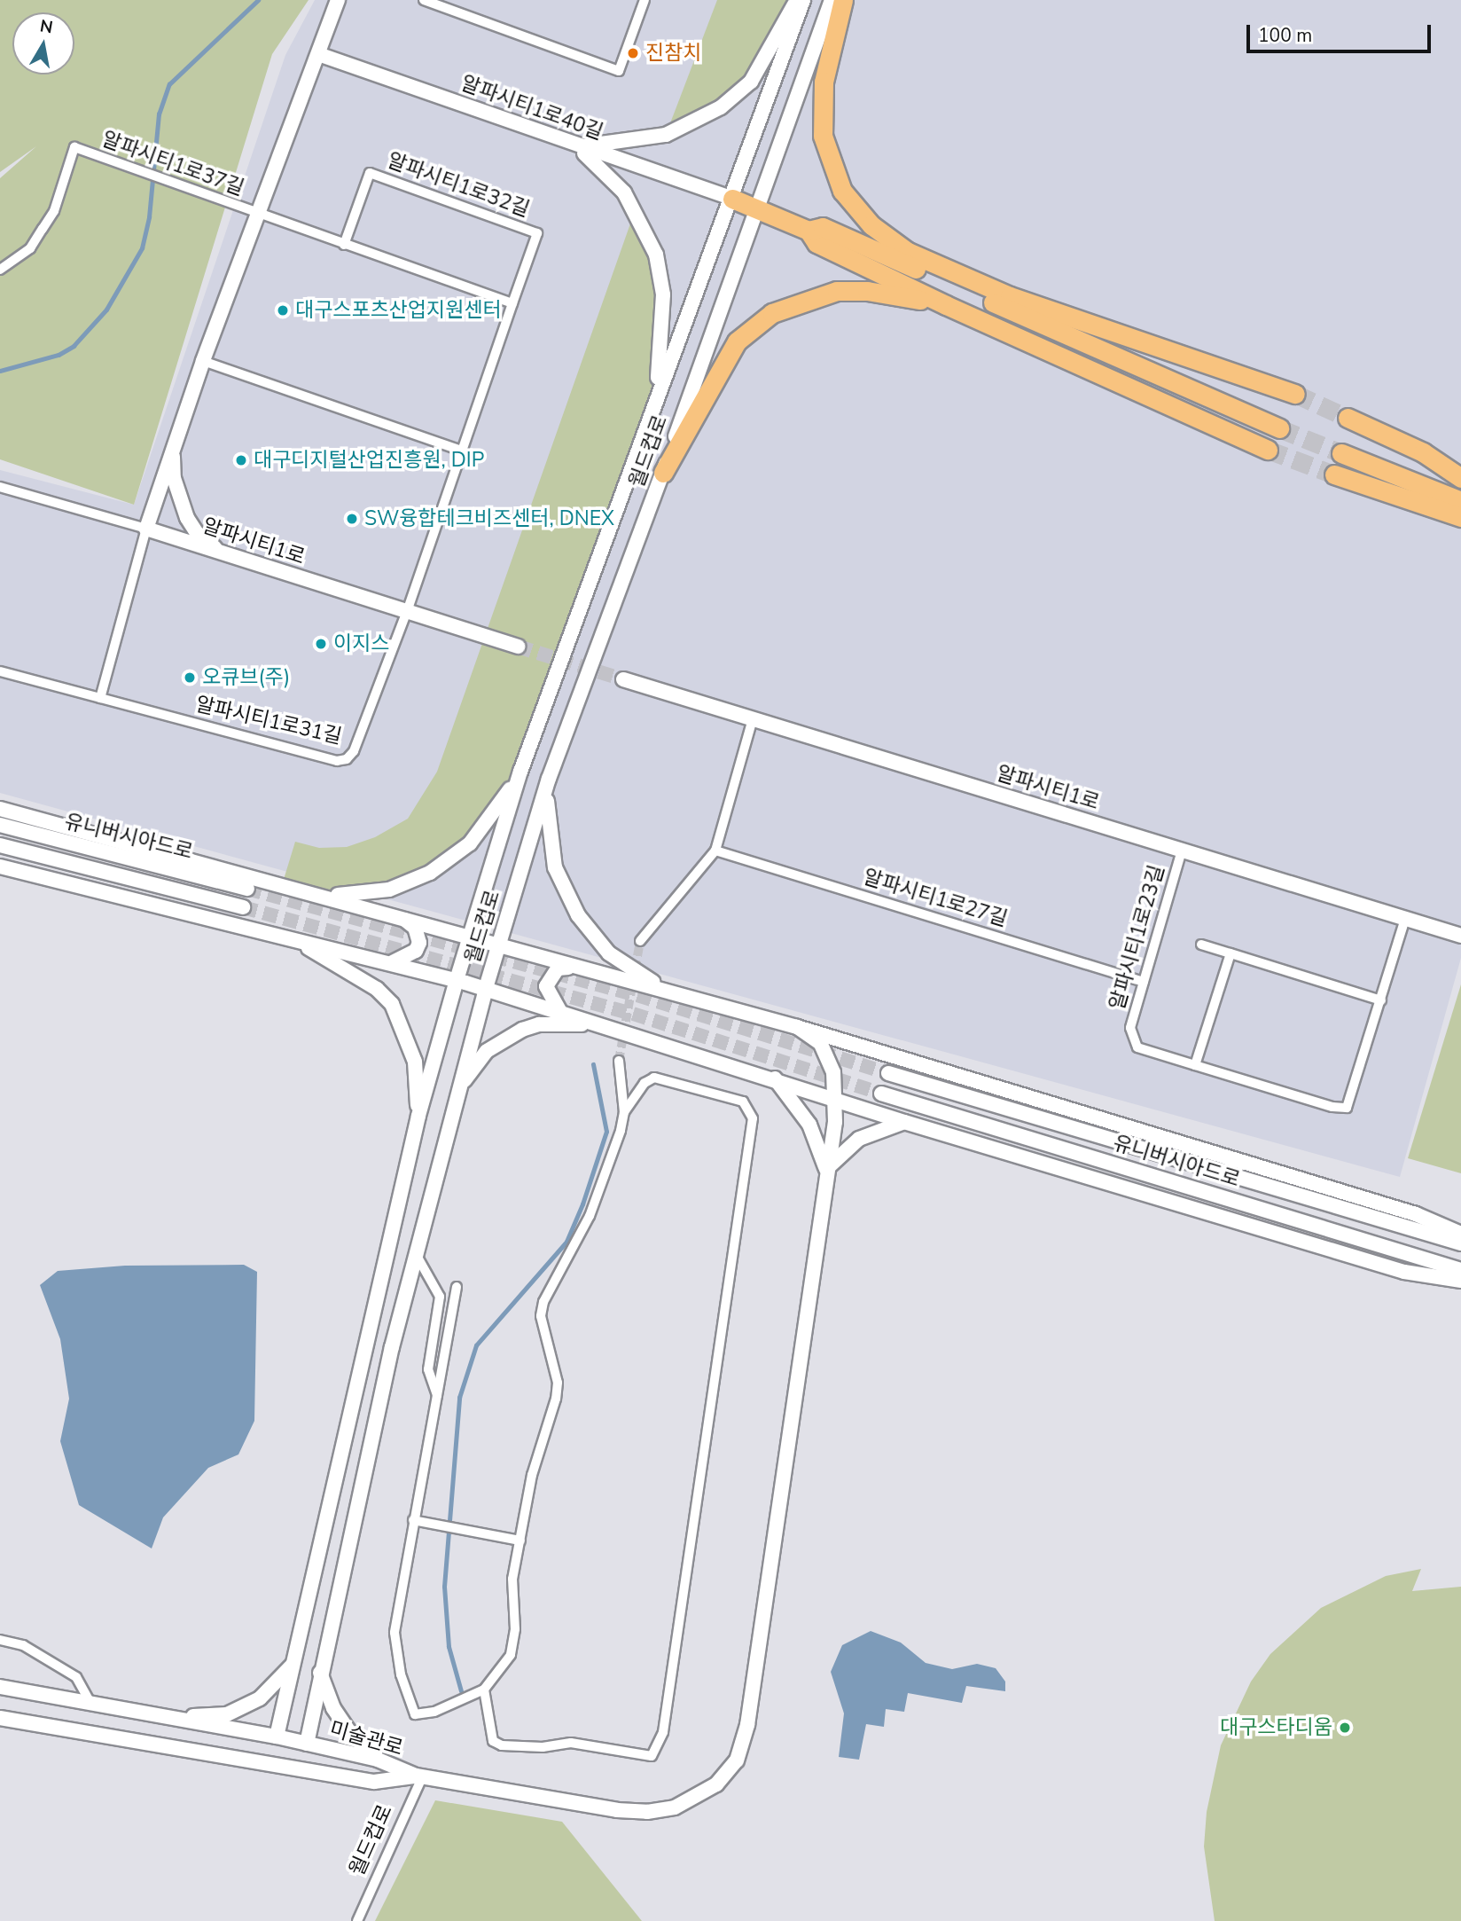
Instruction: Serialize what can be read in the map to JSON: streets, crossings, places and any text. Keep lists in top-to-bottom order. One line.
{"streets":{"main road":["알파시티1로40길","월드컵로","알파시티1로","유니버시아드로","미술관로"],"street":["알파시티1로37길","알파시티1로32길","알파시티1로31길","알파시티1로27길","알파시티1로23길"]},"crossings":[["알파시티1로40길","월드컵로"],["알파시티1로32길","알파시티1로"],["알파시티1로32길","알파시티1로31길"],["월드컵로","미술관로"],["알파시티1로","알파시티1로31길"],["알파시티1로","알파시티1로23길"],["알파시티1로27길","알파시티1로23길"]],"places":["진참치","대구스포츠산업지원센터","대구디지털산업진흥원, DIP","SW융합테크비즈센터, DNEX","이지스","오큐브(주)","대구스타디움"],"scale_bar":"100 m","north":"top"}
